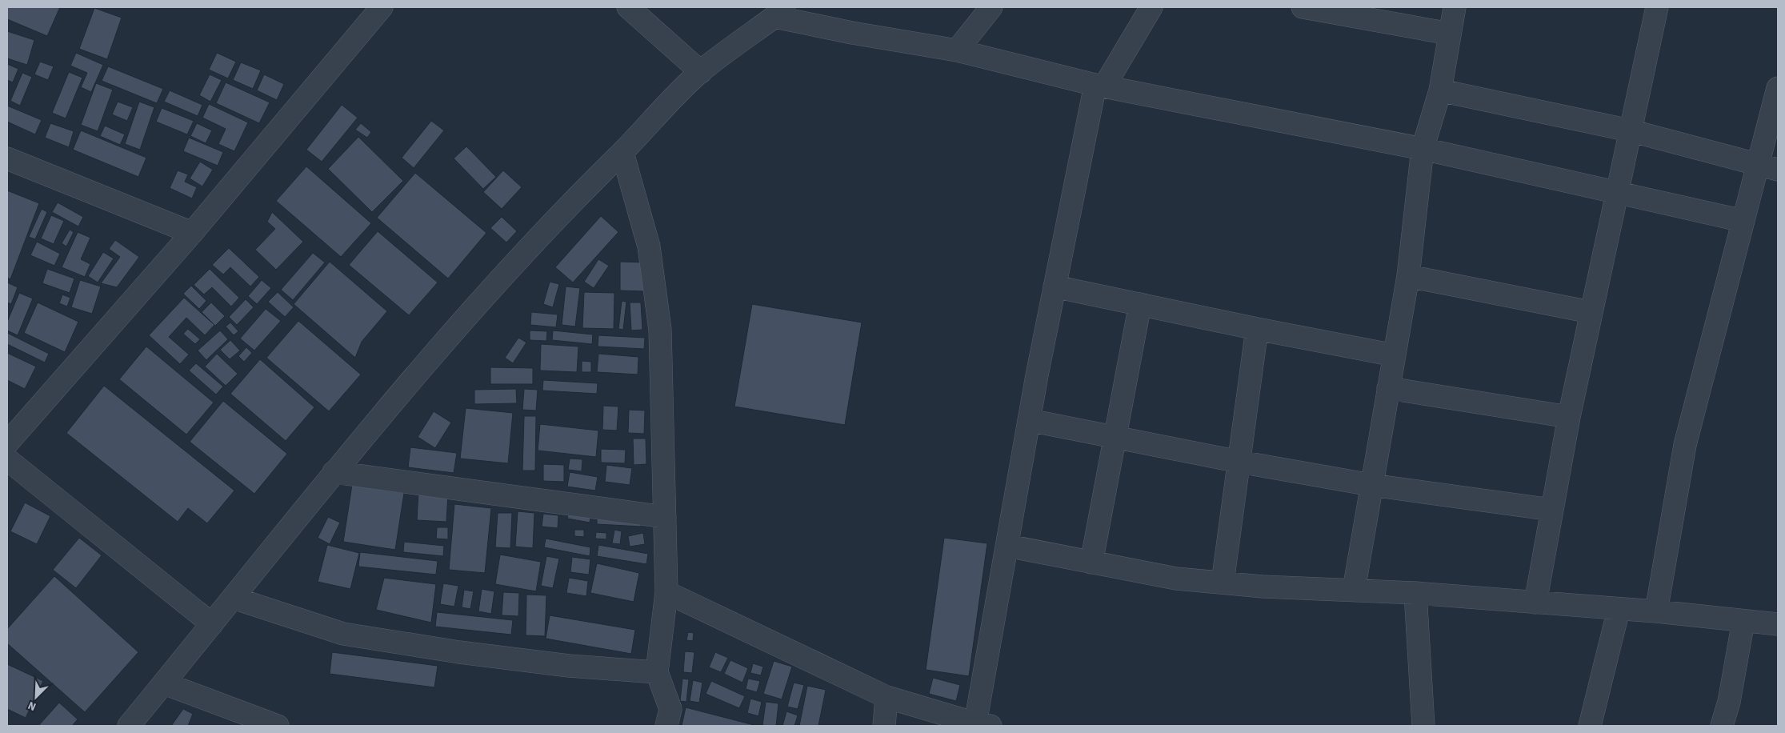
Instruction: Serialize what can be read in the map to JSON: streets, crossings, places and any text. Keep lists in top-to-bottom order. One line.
{"north":"bottom left"}
